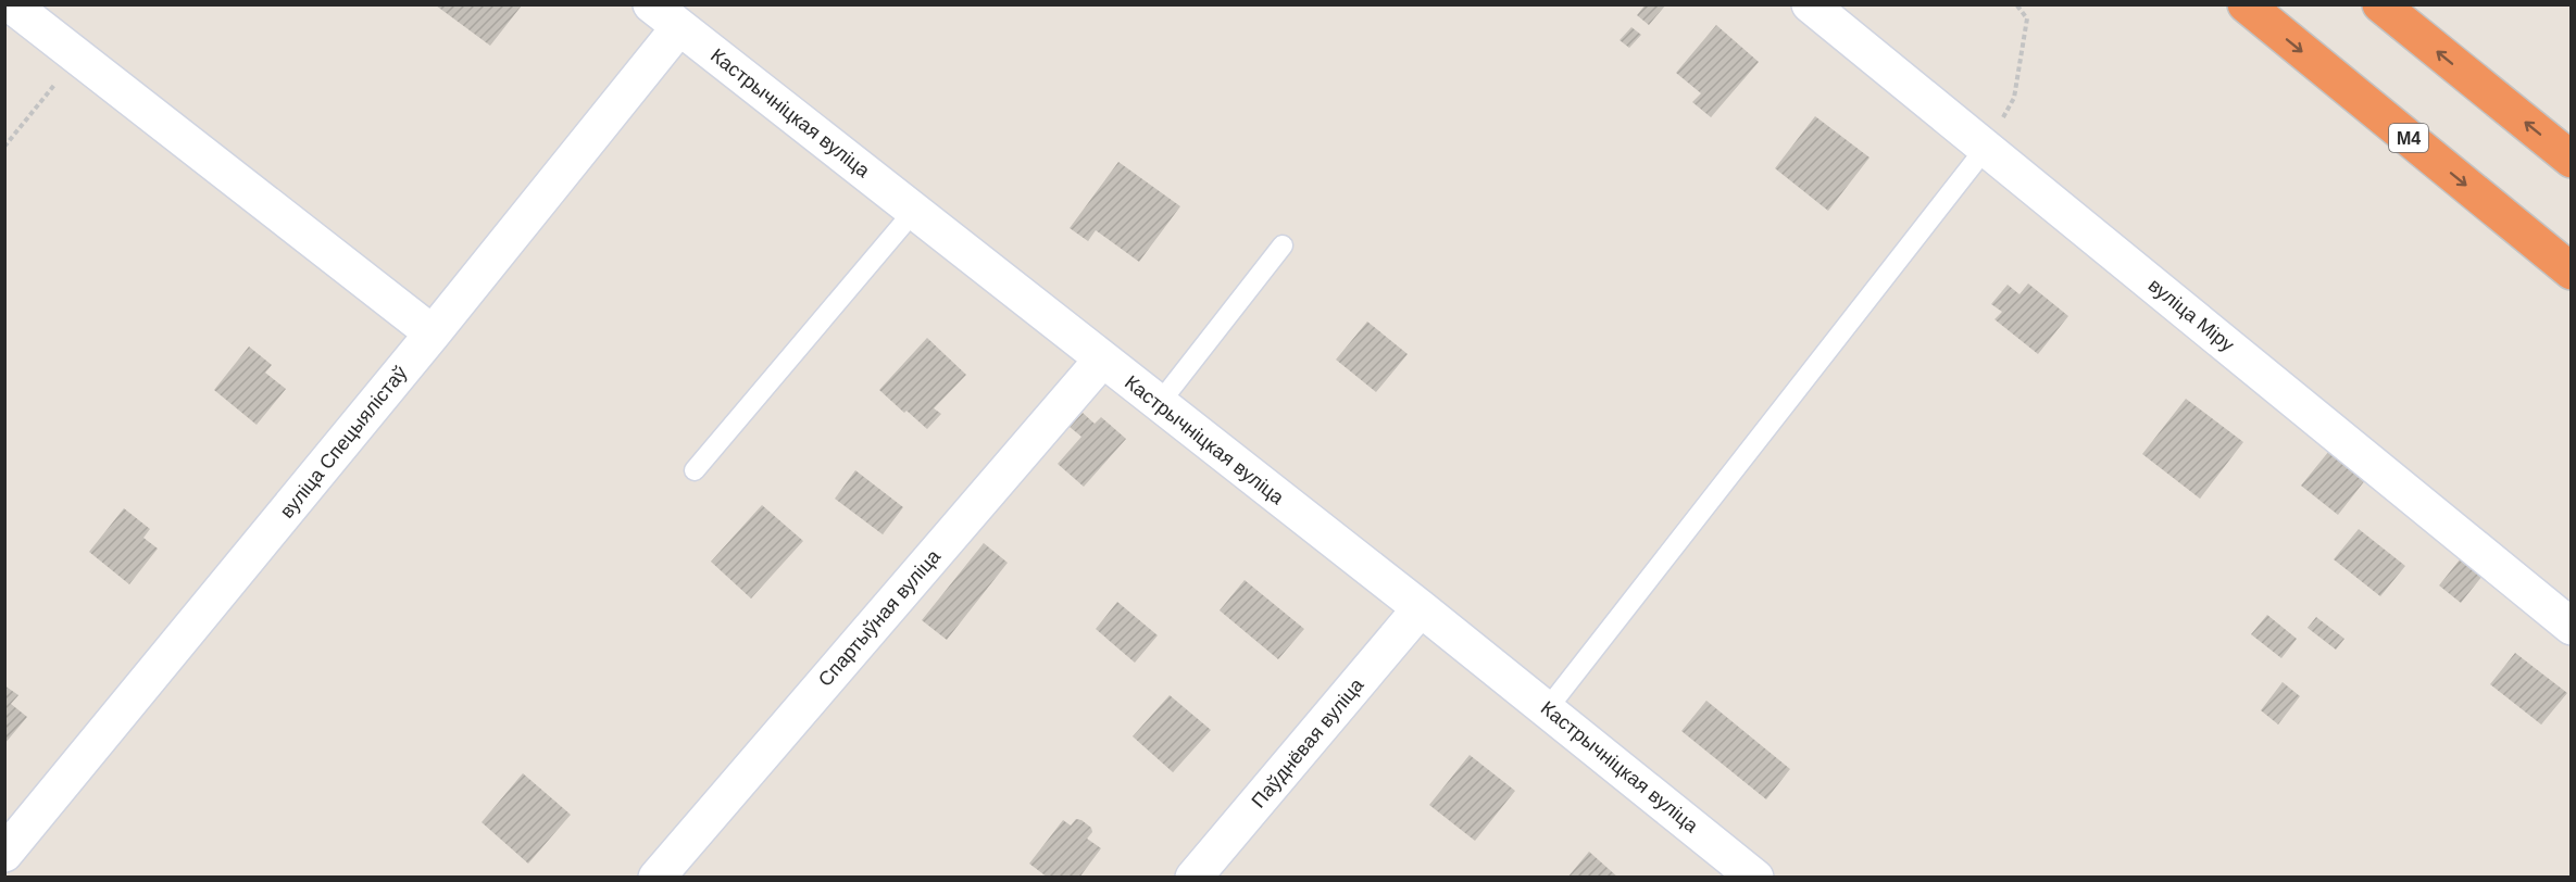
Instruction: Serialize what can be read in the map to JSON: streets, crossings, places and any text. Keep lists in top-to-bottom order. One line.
{"streets":{"highway":["М4"],"street":["Кастрычніцкая вуліца","вуліца Міру","вуліца Спецыялістаў","Спартыўная вуліца","Паўднёвая вуліца"]},"crossings":[["Кастрычніцкая вуліца","вуліца Спецыялістаў"],["Кастрычніцкая вуліца","Спартыўная вуліца"],["Кастрычніцкая вуліца","Паўднёвая вуліца"]]}
